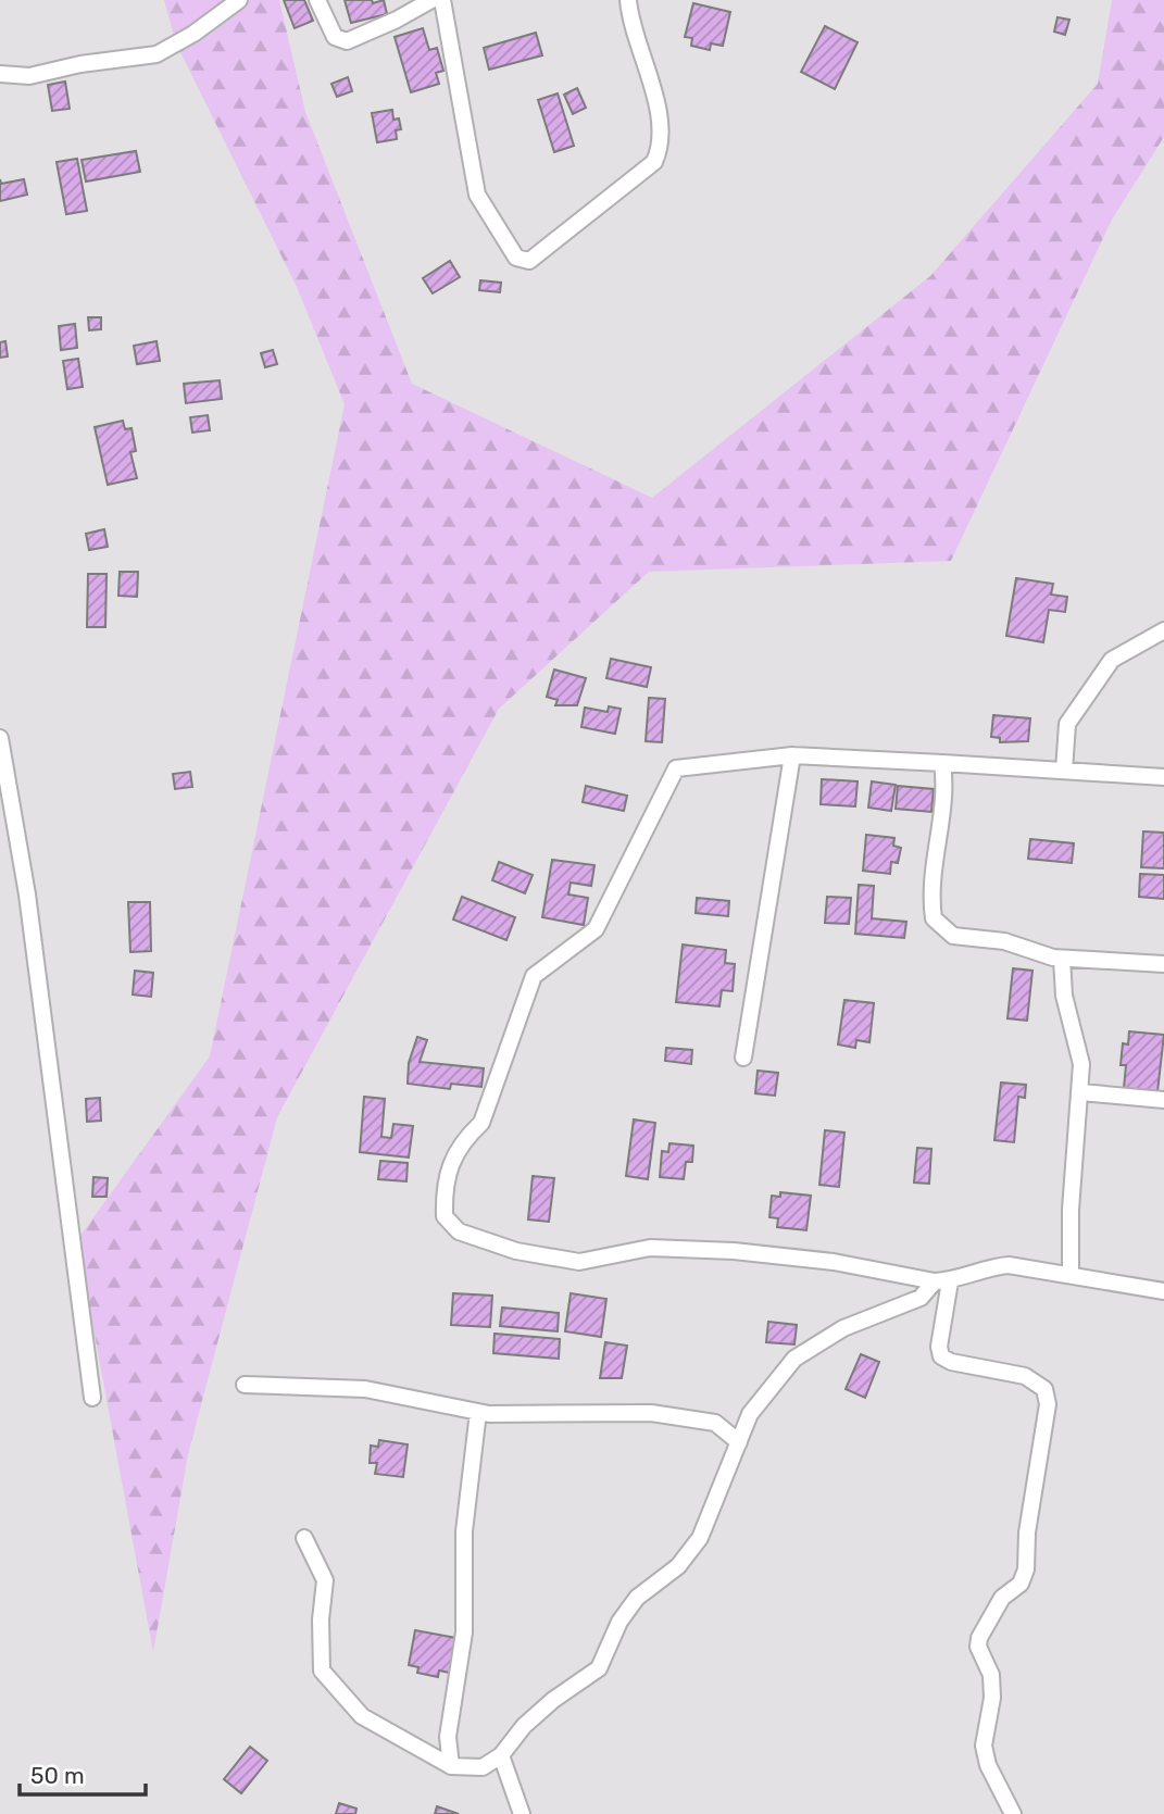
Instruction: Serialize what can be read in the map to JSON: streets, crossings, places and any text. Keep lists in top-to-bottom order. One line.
{"scale_bar":"50 m"}
